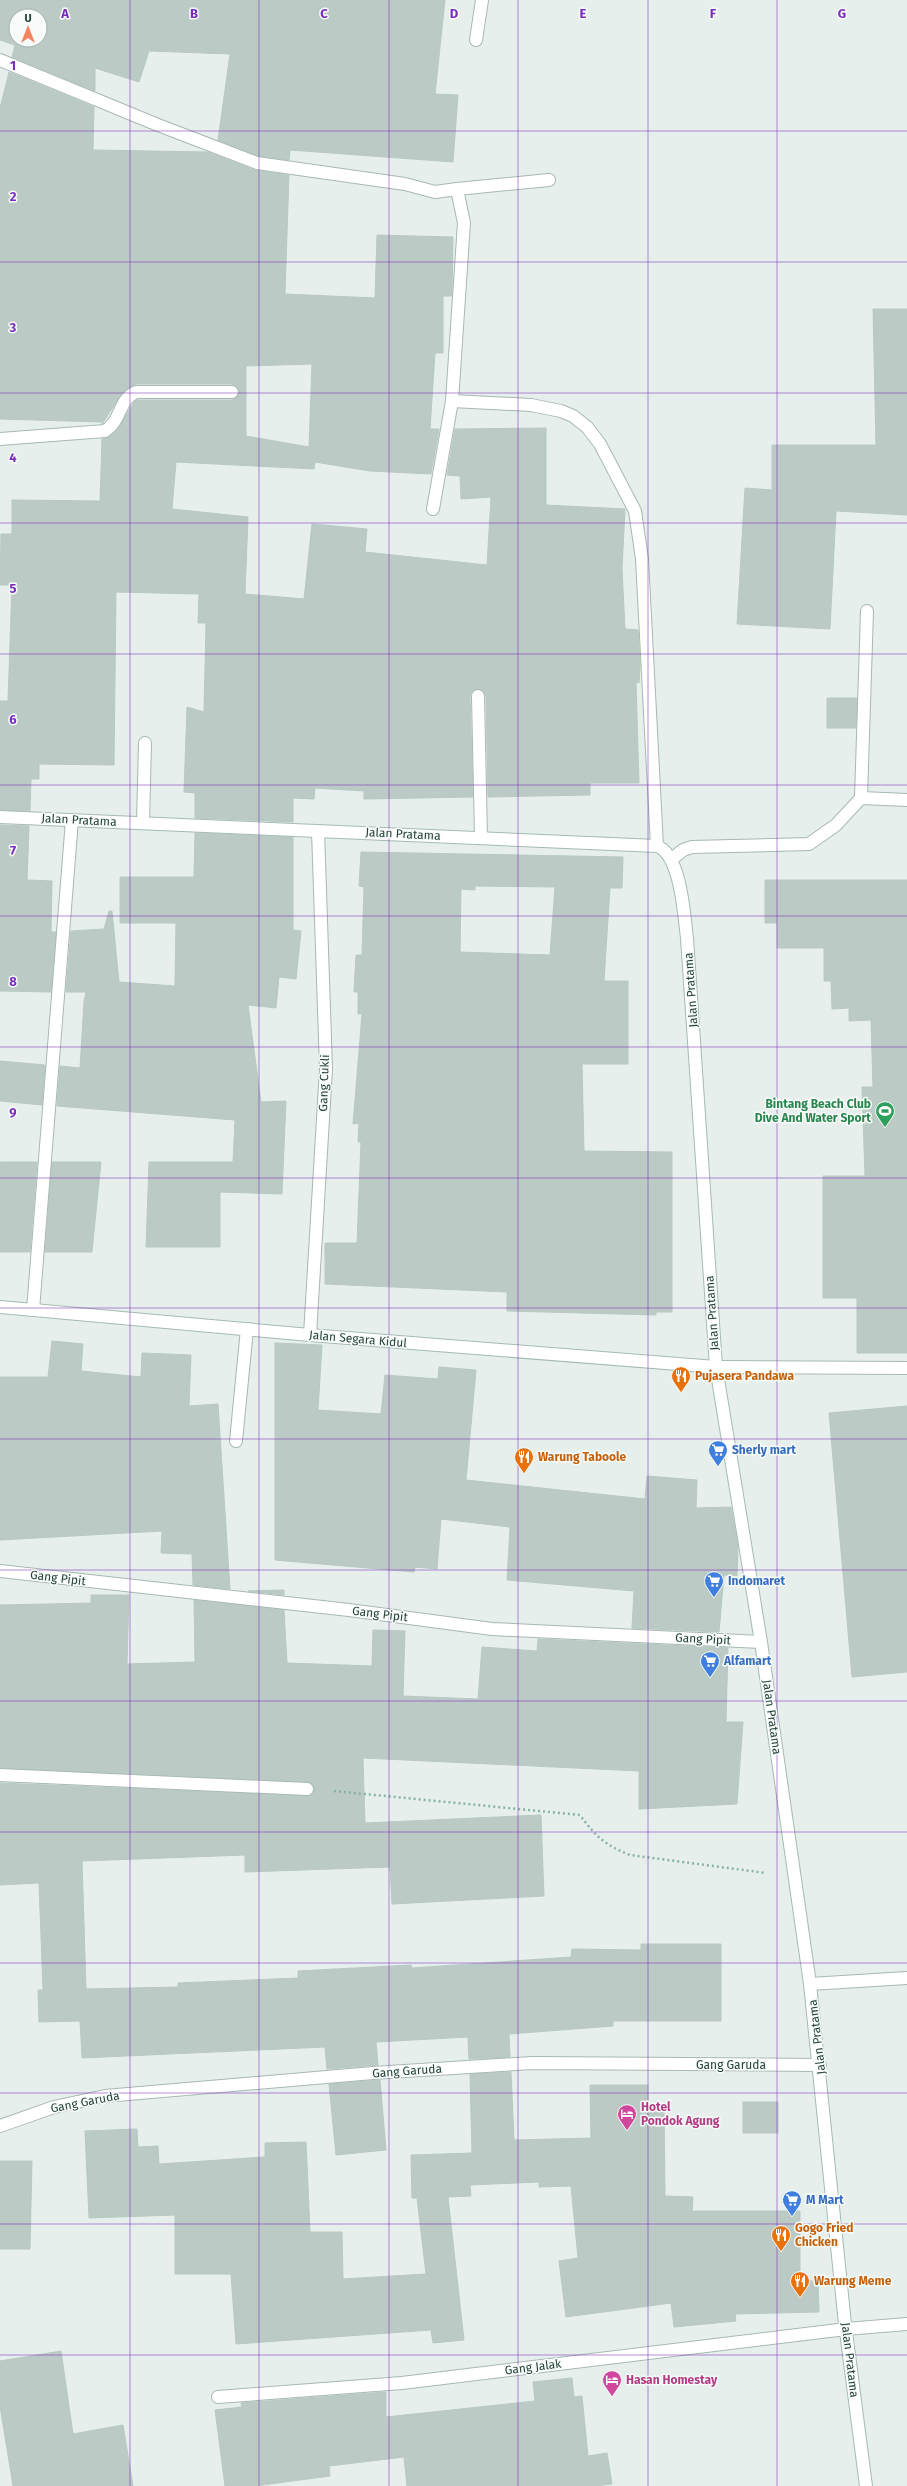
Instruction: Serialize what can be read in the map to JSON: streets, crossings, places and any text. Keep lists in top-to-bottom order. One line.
{"streets":{"street":["Jalan Pratama","Gang Cukli","Jalan Segara Kidul","Gang Pipit","Gang Garuda","Gang Jalak"]},"crossings":[["Jalan Pratama","Gang Cukli"],["Jalan Pratama","Jalan Segara Kidul"],["Jalan Pratama","Gang Pipit"],["Jalan Pratama","Gang Garuda"],["Jalan Pratama","Gang Jalak"],["Gang Cukli","Jalan Segara Kidul"]],"places":{"sports":["Bintang Beach Club Dive And Water Sport"],"restaurant":["Pujasera Pandawa","Warung Taboole","Gogo Fried Chicken","Warung Meme"],"supermarket":["Sherly mart","Indomaret","Alfamart","M Mart"],"hotel":["Hotel Pondok Agung","Hasan Homestay"]},"north":"top","grid":{"columns":["A","B","C","D","E","F","G"],"rows":["1","2","3","4","5","6","7","8","9"]}}
